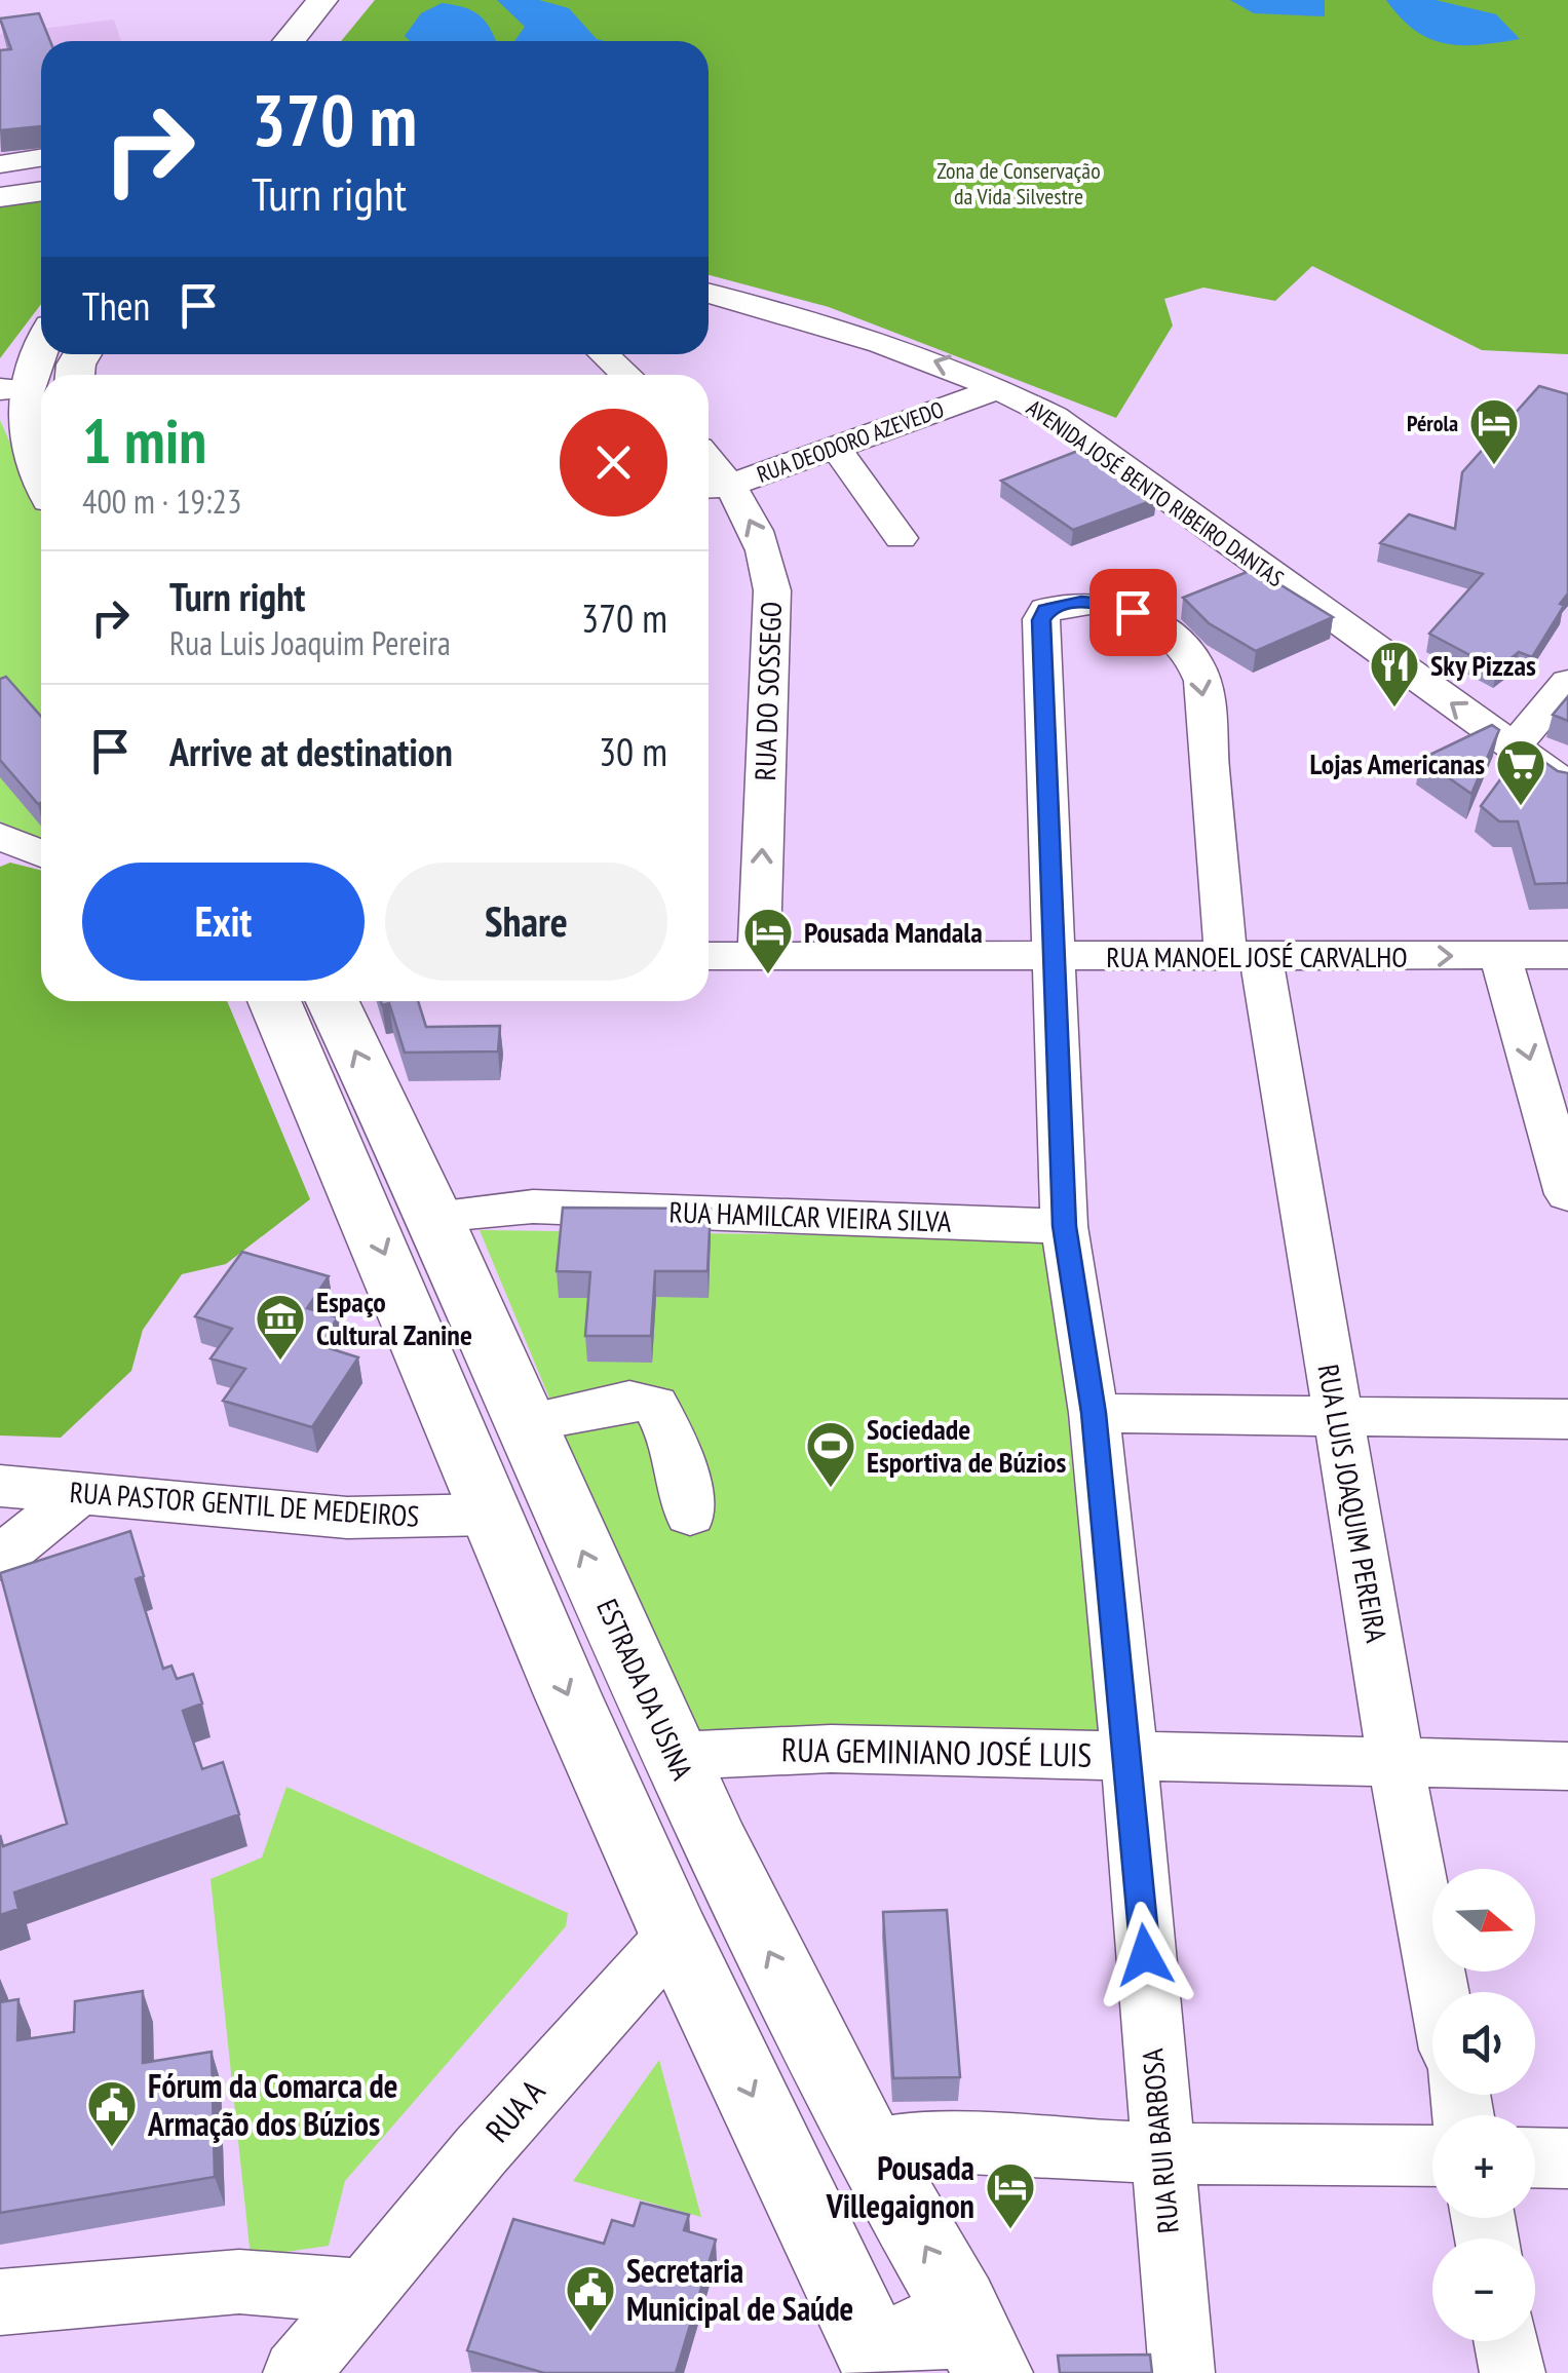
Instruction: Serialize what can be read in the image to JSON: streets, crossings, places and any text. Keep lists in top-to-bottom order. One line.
{"streets":{"main road":["ESTRADA DA USINA"],"street":["RUA DEODORO AZEVEDO","AVENIDA JOSÉ BENTO RIBEIRO DANTAS","RUA DO SOSSEGO","RUA MANOEL JOSÉ CARVALHO","RUA HAMILCAR VIEIRA SILVA","RUA LUIS JOAQUIM PEREIRA","RUA PASTOR GENTIL DE MEDEIROS","RUA GEMINIANO JOSÉ LUIS","RUA A","RUA RUI BARBOSA"]},"crossings":[["RUA DEODORO AZEVEDO","AVENIDA JOSÉ BENTO RIBEIRO DANTAS"],["RUA DEODORO AZEVEDO","RUA DO SOSSEGO"],["RUA DO SOSSEGO","RUA MANOEL JOSÉ CARVALHO"],["RUA MANOEL JOSÉ CARVALHO","RUA LUIS JOAQUIM PEREIRA"],["RUA MANOEL JOSÉ CARVALHO","RUA RUI BARBOSA"],["RUA HAMILCAR VIEIRA SILVA","ESTRADA DA USINA"],["RUA HAMILCAR VIEIRA SILVA","RUA RUI BARBOSA"],["RUA LUIS JOAQUIM PEREIRA","RUA GEMINIANO JOSÉ LUIS"],["RUA LUIS JOAQUIM PEREIRA","RUA RUI BARBOSA"],["RUA PASTOR GENTIL DE MEDEIROS","ESTRADA DA USINA"],["ESTRADA DA USINA","RUA GEMINIANO JOSÉ LUIS"],["ESTRADA DA USINA","RUA A"],["RUA GEMINIANO JOSÉ LUIS","RUA RUI BARBOSA"]],"one_way":["AVENIDA JOSÉ BENTO RIBEIRO DANTAS","RUA DO SOSSEGO"],"parks":["Zona de Conservação da Vida Silvestre"],"places":{"hotel":["Pérola","Pousada Mandala","Pousada Villegaignon"],"restaurant":["Sky Pizzas"],"supermarket":["Lojas Americanas"],"museum":["Espaço Cultural Zanine"],"sports":["Sociedade Esportiva de Búzios"],"public building":["Fórum da Comarca de Armação dos Búzios","Secretaria Municipal de Saúde"]},"north":"right","page":{"turn":["370 m","Turn right"],"then":"Then","heading":["1 min","400 m · 19:23"],"list":[{"name":"Turn right","note":"Rua Luis Joaquim Pereira","value":"370 m"},{"name":"Arrive at destination","value":"30 m"}],"buttons":["Exit","Share"],"map_buttons":["+","−"]}}
